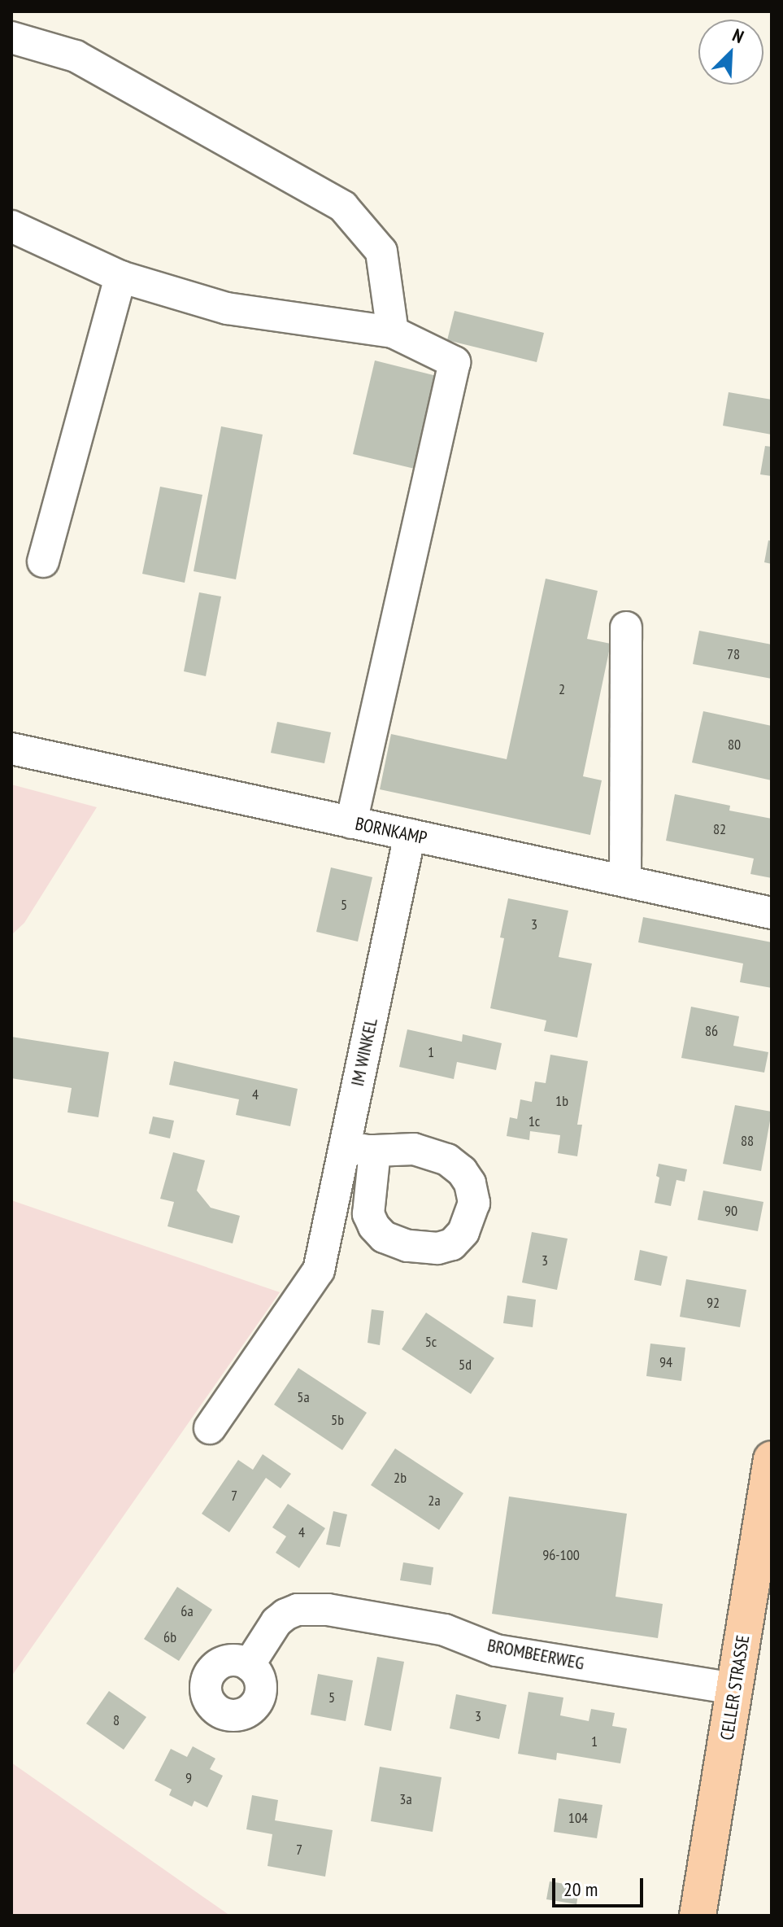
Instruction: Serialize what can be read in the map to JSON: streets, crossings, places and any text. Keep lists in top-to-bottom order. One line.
{"streets":{"main road":["CELLER STRASSE"],"street":["BORNKAMP","IM WINKEL","BROMBEERWEG"]},"crossings":[["BORNKAMP","IM WINKEL"],["BROMBEERWEG","CELLER STRASSE"]],"house_numbers":["78","2","80","82","5","3","86","1","4","1b","1c","88","90","3","92","5c","94","5d","5a","5b","2b","7","2a","4","96-100","6a","6b","5","3","8","1","9","3a","104","7"],"scale_bar":"20 m","north":"top right"}
